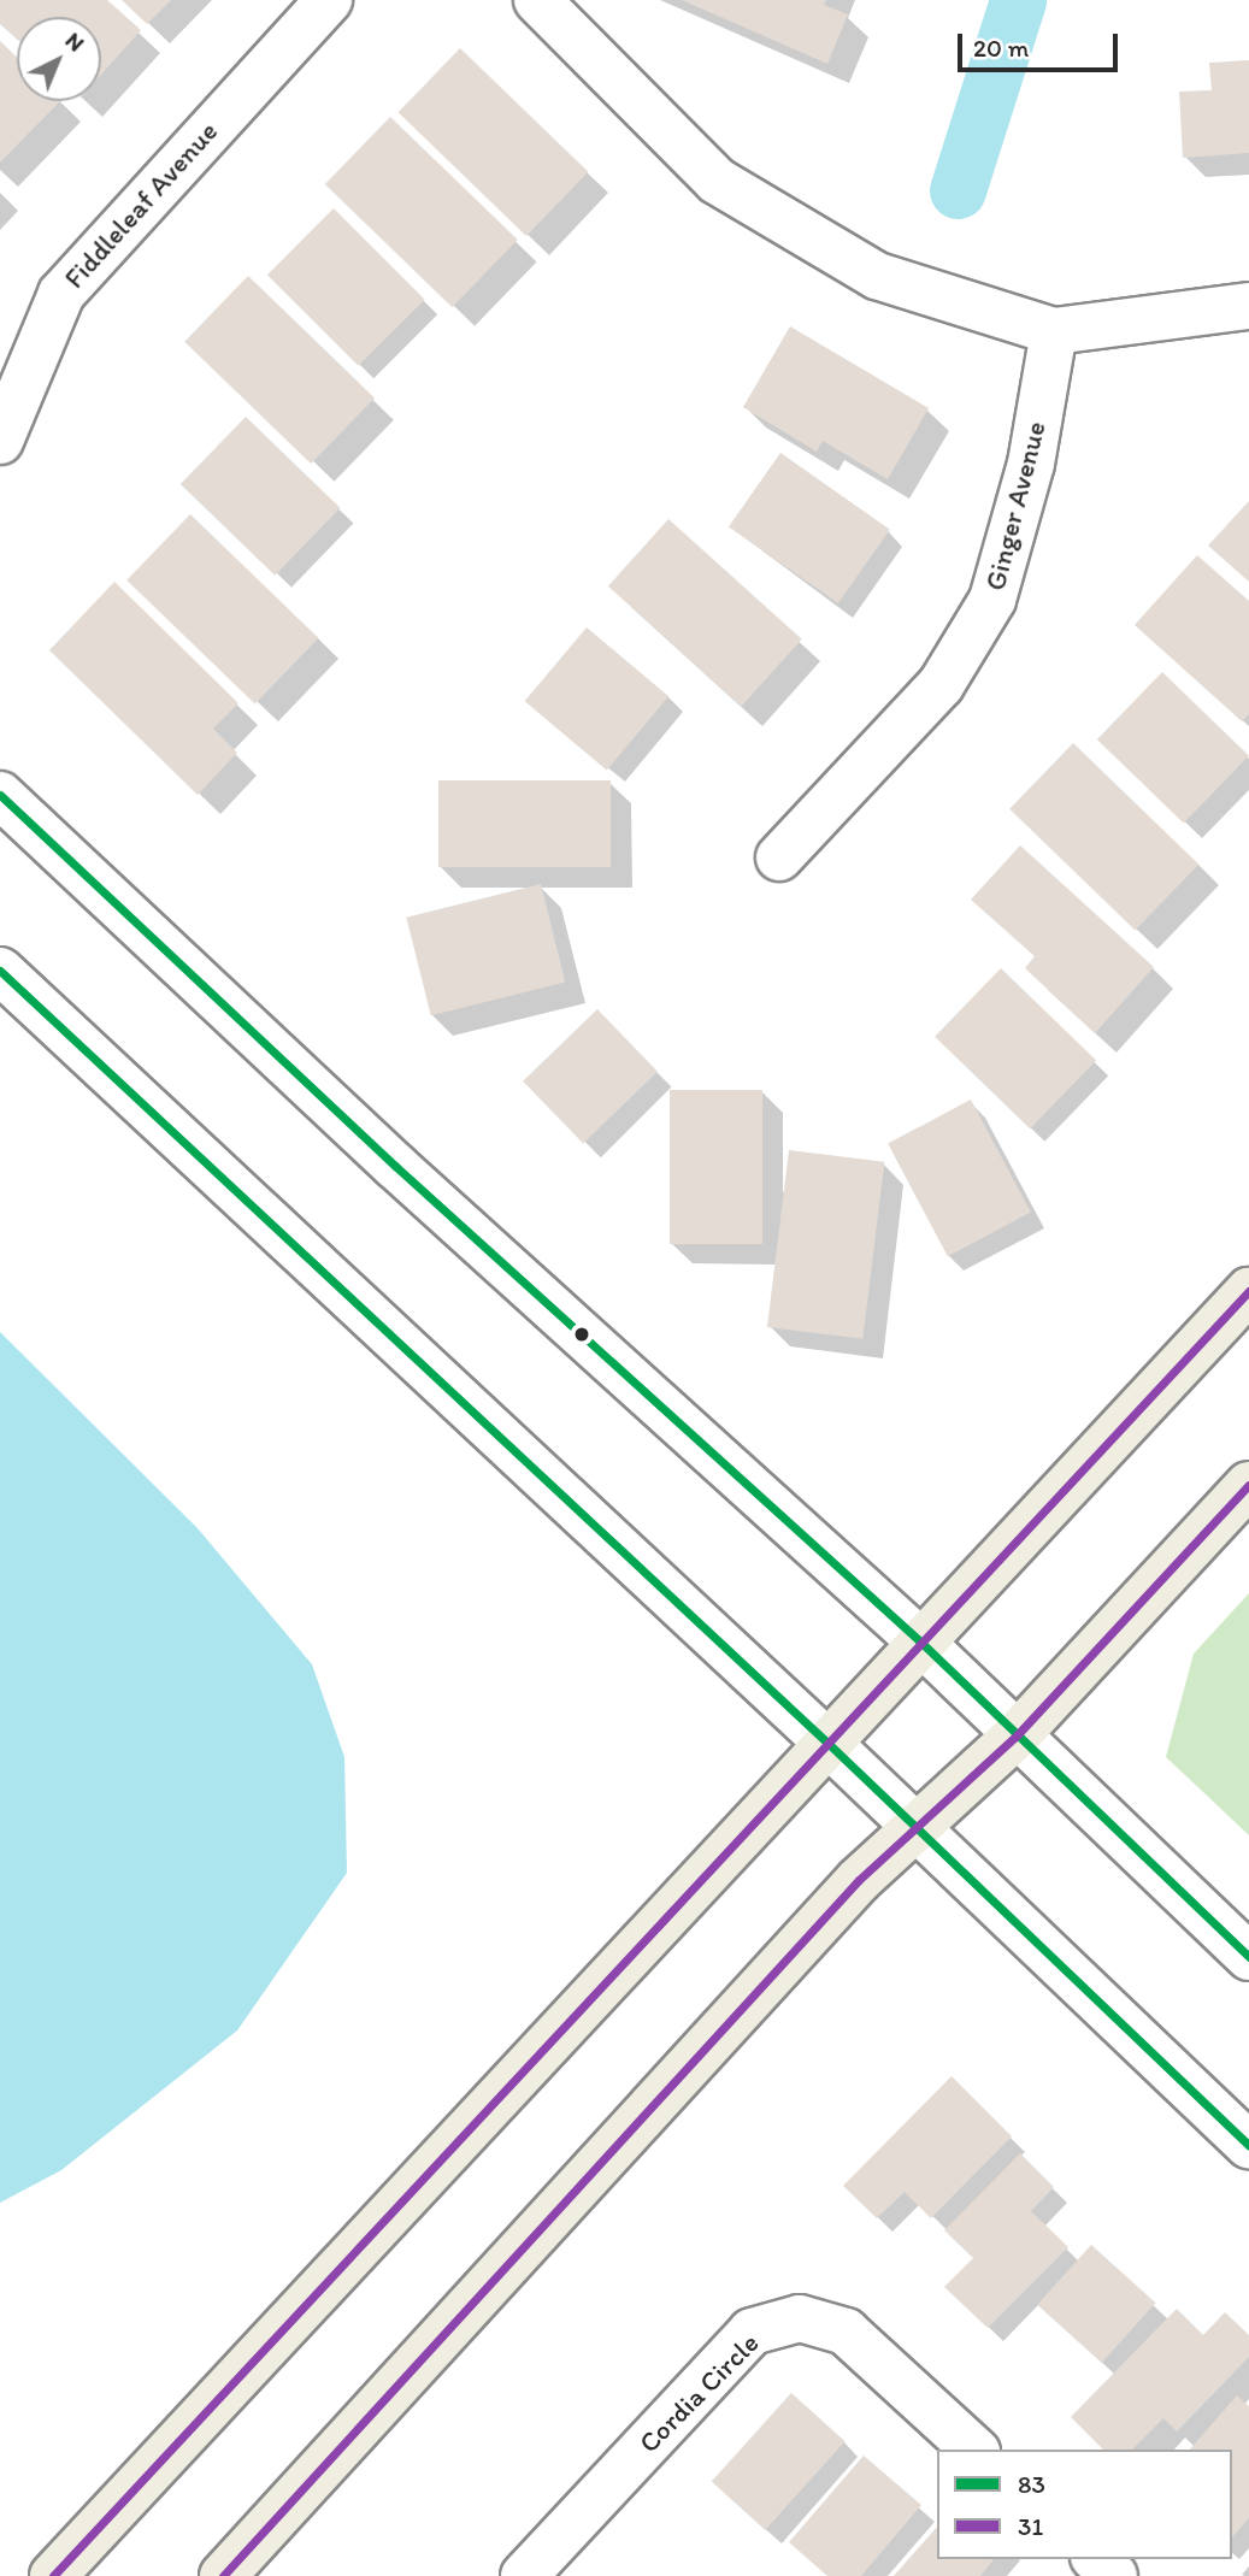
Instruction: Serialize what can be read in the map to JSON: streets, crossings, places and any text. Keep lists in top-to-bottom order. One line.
{"streets":{"main road":["Fiddleleaf Avenue","Ginger Avenue","Cordia Circle"]},"lines":["transit line 83","transit line 31"],"legend":["83","31"],"scale_bar":"20 m","north":"top right"}
